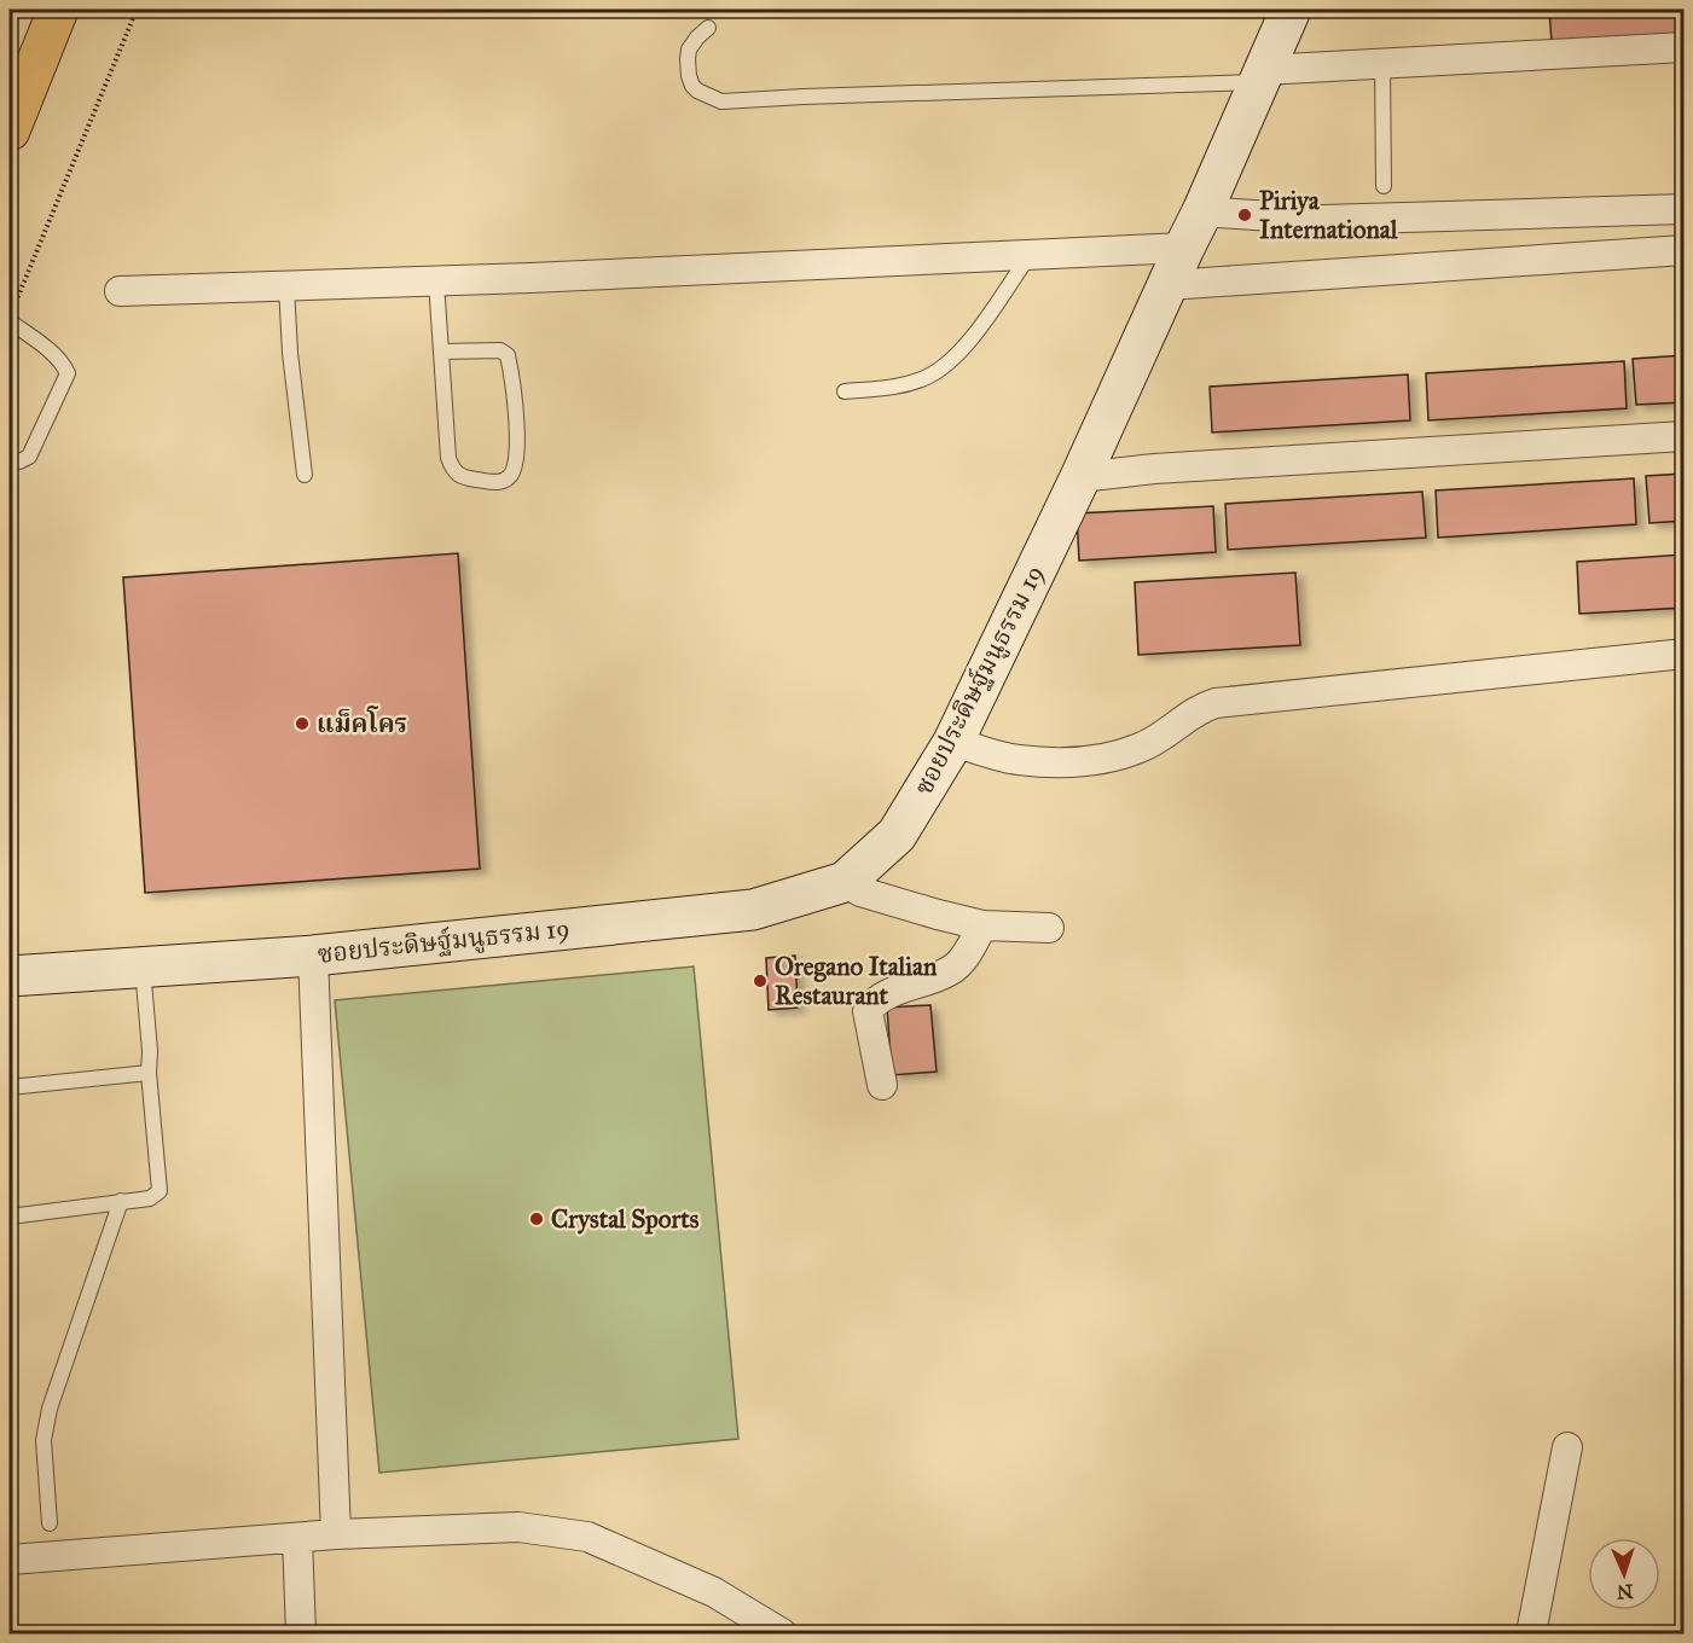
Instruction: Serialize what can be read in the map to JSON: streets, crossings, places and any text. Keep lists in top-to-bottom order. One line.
{"streets":{"street":["ซอยประดิษฐ์มนูธรรม 19"]},"places":["Piriya International","แม็คโคร","Oregano Italian Restaurant","Crystal Sports"],"north":"bottom"}
